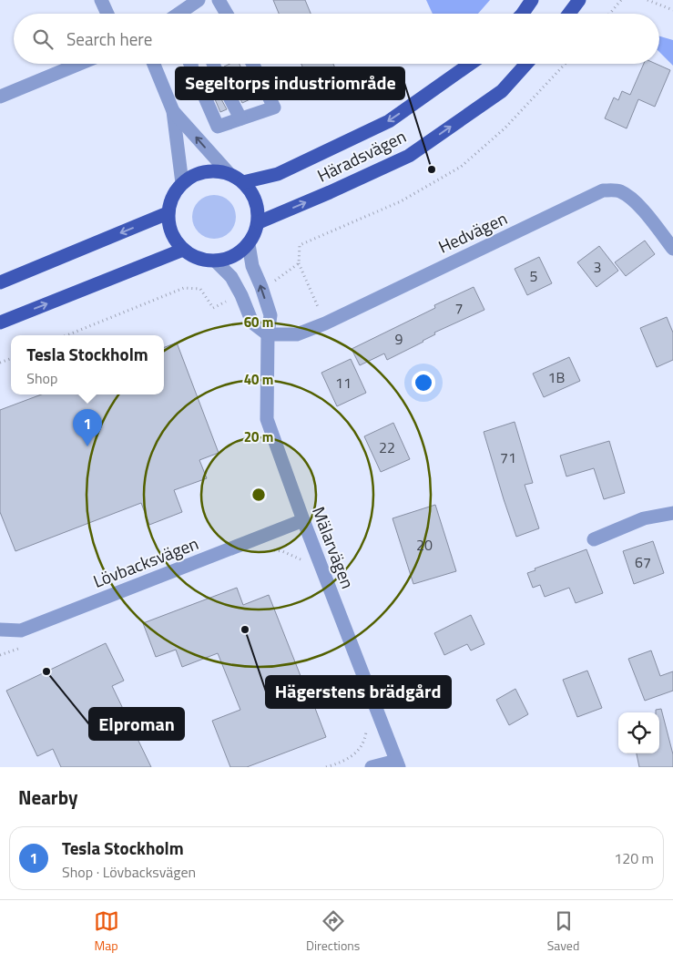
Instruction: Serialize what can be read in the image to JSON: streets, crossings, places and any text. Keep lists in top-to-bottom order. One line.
{"streets":{"main road":["Häradsvägen"],"street":["Hedvägen","Mälarvägen","Lövbacksvägen"]},"crossings":[["Häradsvägen","Mälarvägen"],["Hedvägen","Mälarvägen"],["Mälarvägen","Lövbacksvägen"]],"places":["Segeltorps industriområde","Hägerstens brädgård","Elproman"],"house_numbers":["3","5","7","9","1B","11","22","71","20","67"],"page":{"search":"Search here","popup":["Tesla Stockholm","Shop"],"pins":"1","heading":"Nearby","list":[{"mark":"1","name":"Tesla Stockholm","note":"Shop · Lövbacksvägen","value":"120 m"}],"nav":["Map","Directions","Saved"]},"rings":["60 m","40 m","20 m"]}
